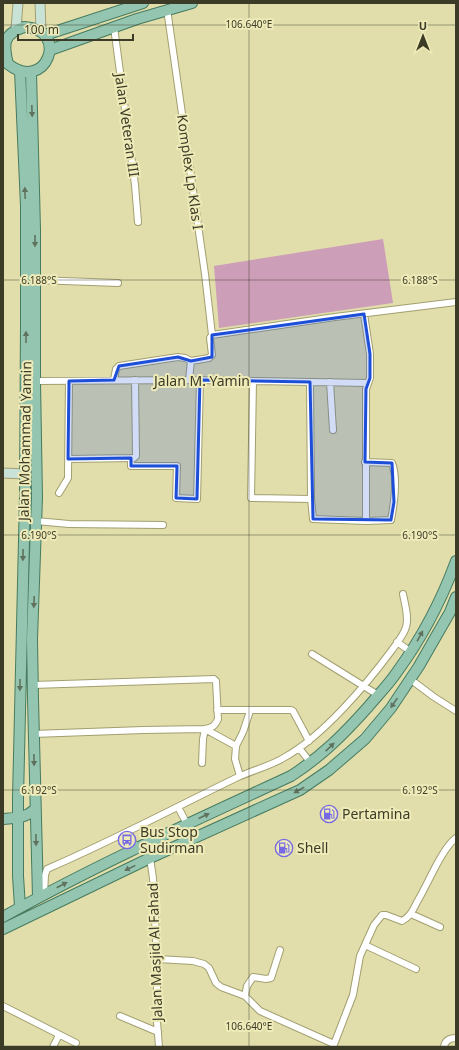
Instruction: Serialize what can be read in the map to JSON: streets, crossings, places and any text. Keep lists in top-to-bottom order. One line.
{"streets":{"main road":["Jalan Mohammad Yamin"],"street":["Jalan Veteran III","Komplex Lp Klas I","Jalan M. Yamin","Jalan Masjid Al Fahad"]},"crossings":[["Jalan M. Yamin","Jalan Mohammad Yamin"]],"places":{"fuel station":["Pertamina","Shell"],"bus stop":["Bus Stop Sudirman"]},"scale_bar":"100 m","north":"top","coordinates":["106.640°E","6.188°S","6.190°S","6.192°S"]}
